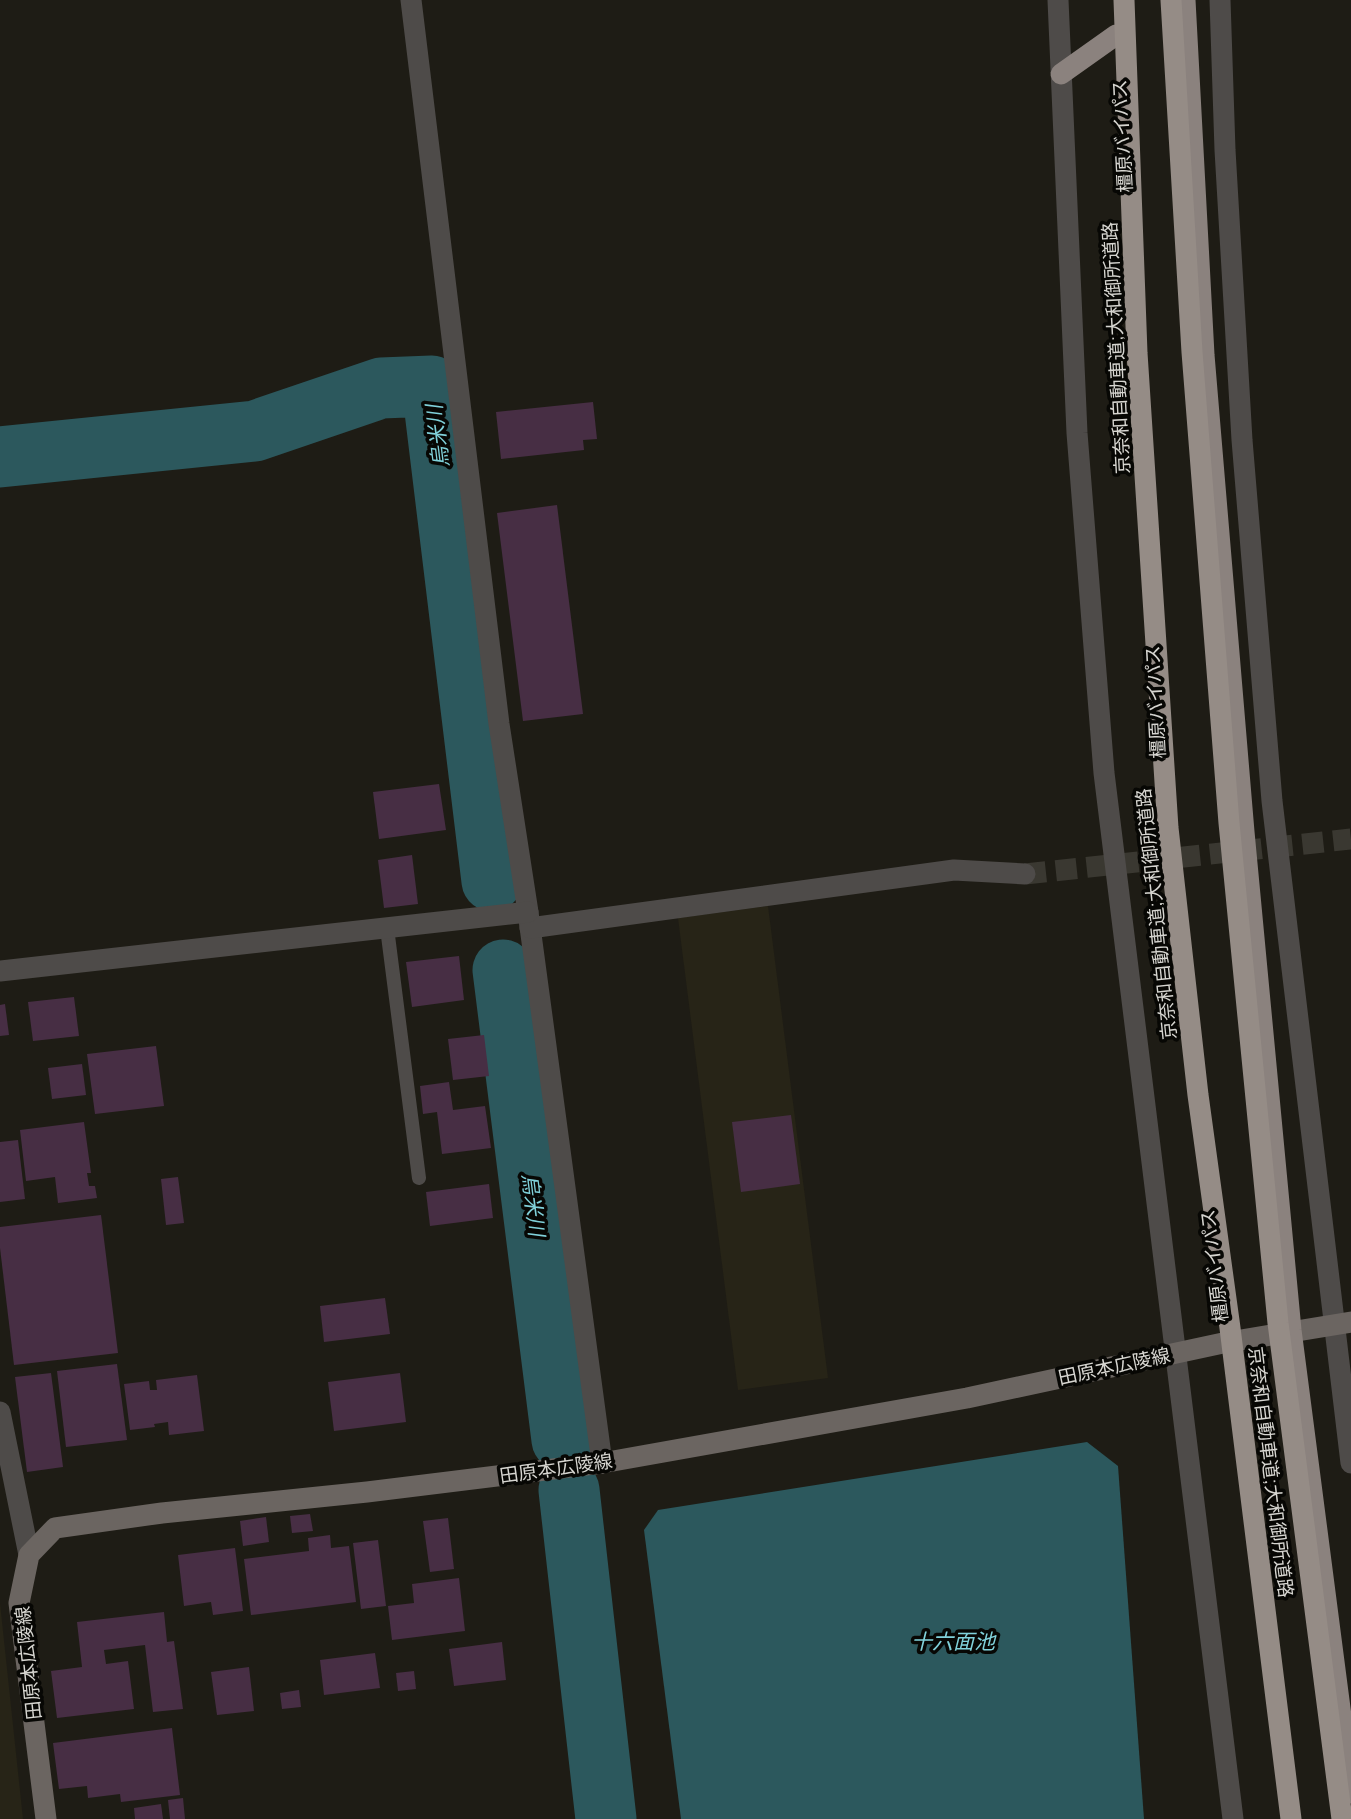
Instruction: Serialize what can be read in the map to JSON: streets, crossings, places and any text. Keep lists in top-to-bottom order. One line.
{"streets":{"highway":["橿原バイパス","京奈和自動車道;大和御所道路"],"main road":["田原本広陵線"]},"crossings":[["橿原バイパス","田原本広陵線"]],"water":["烏米川","十六面池"]}
